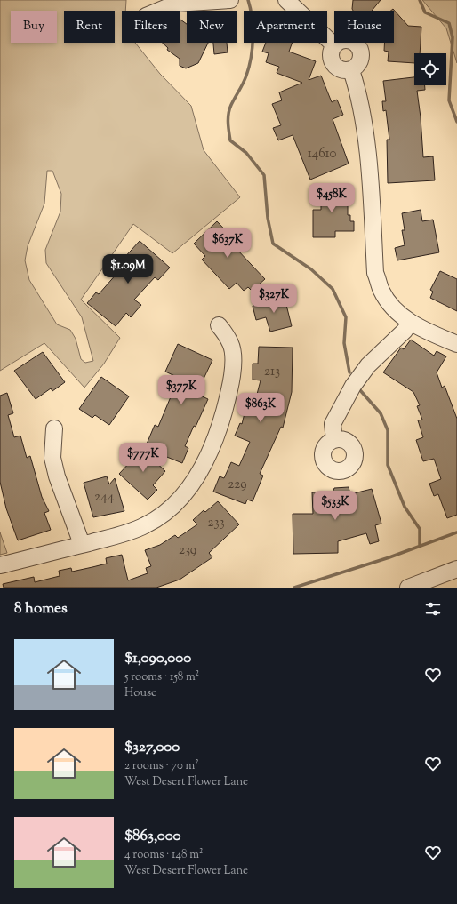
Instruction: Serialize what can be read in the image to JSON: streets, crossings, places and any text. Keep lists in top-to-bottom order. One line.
{"house_numbers":["14610","213","229","244","233","239"],"page":{"chip":["Buy","Rent","Filters","New","Apartment","House"],"price":["$458K","$637K","$1.09M","$327K","$377K","$863K","$777K","$533K"],"heading":"8 homes","list":[{"name":"$1,090,000","note":"5 rooms · 158 m² · House"},{"name":"$327,000","note":"2 rooms · 70 m² · West Desert Flower Lane"},{"name":"$863,000","note":"4 rooms · 148 m² · West Desert Flower Lane"}]}}
